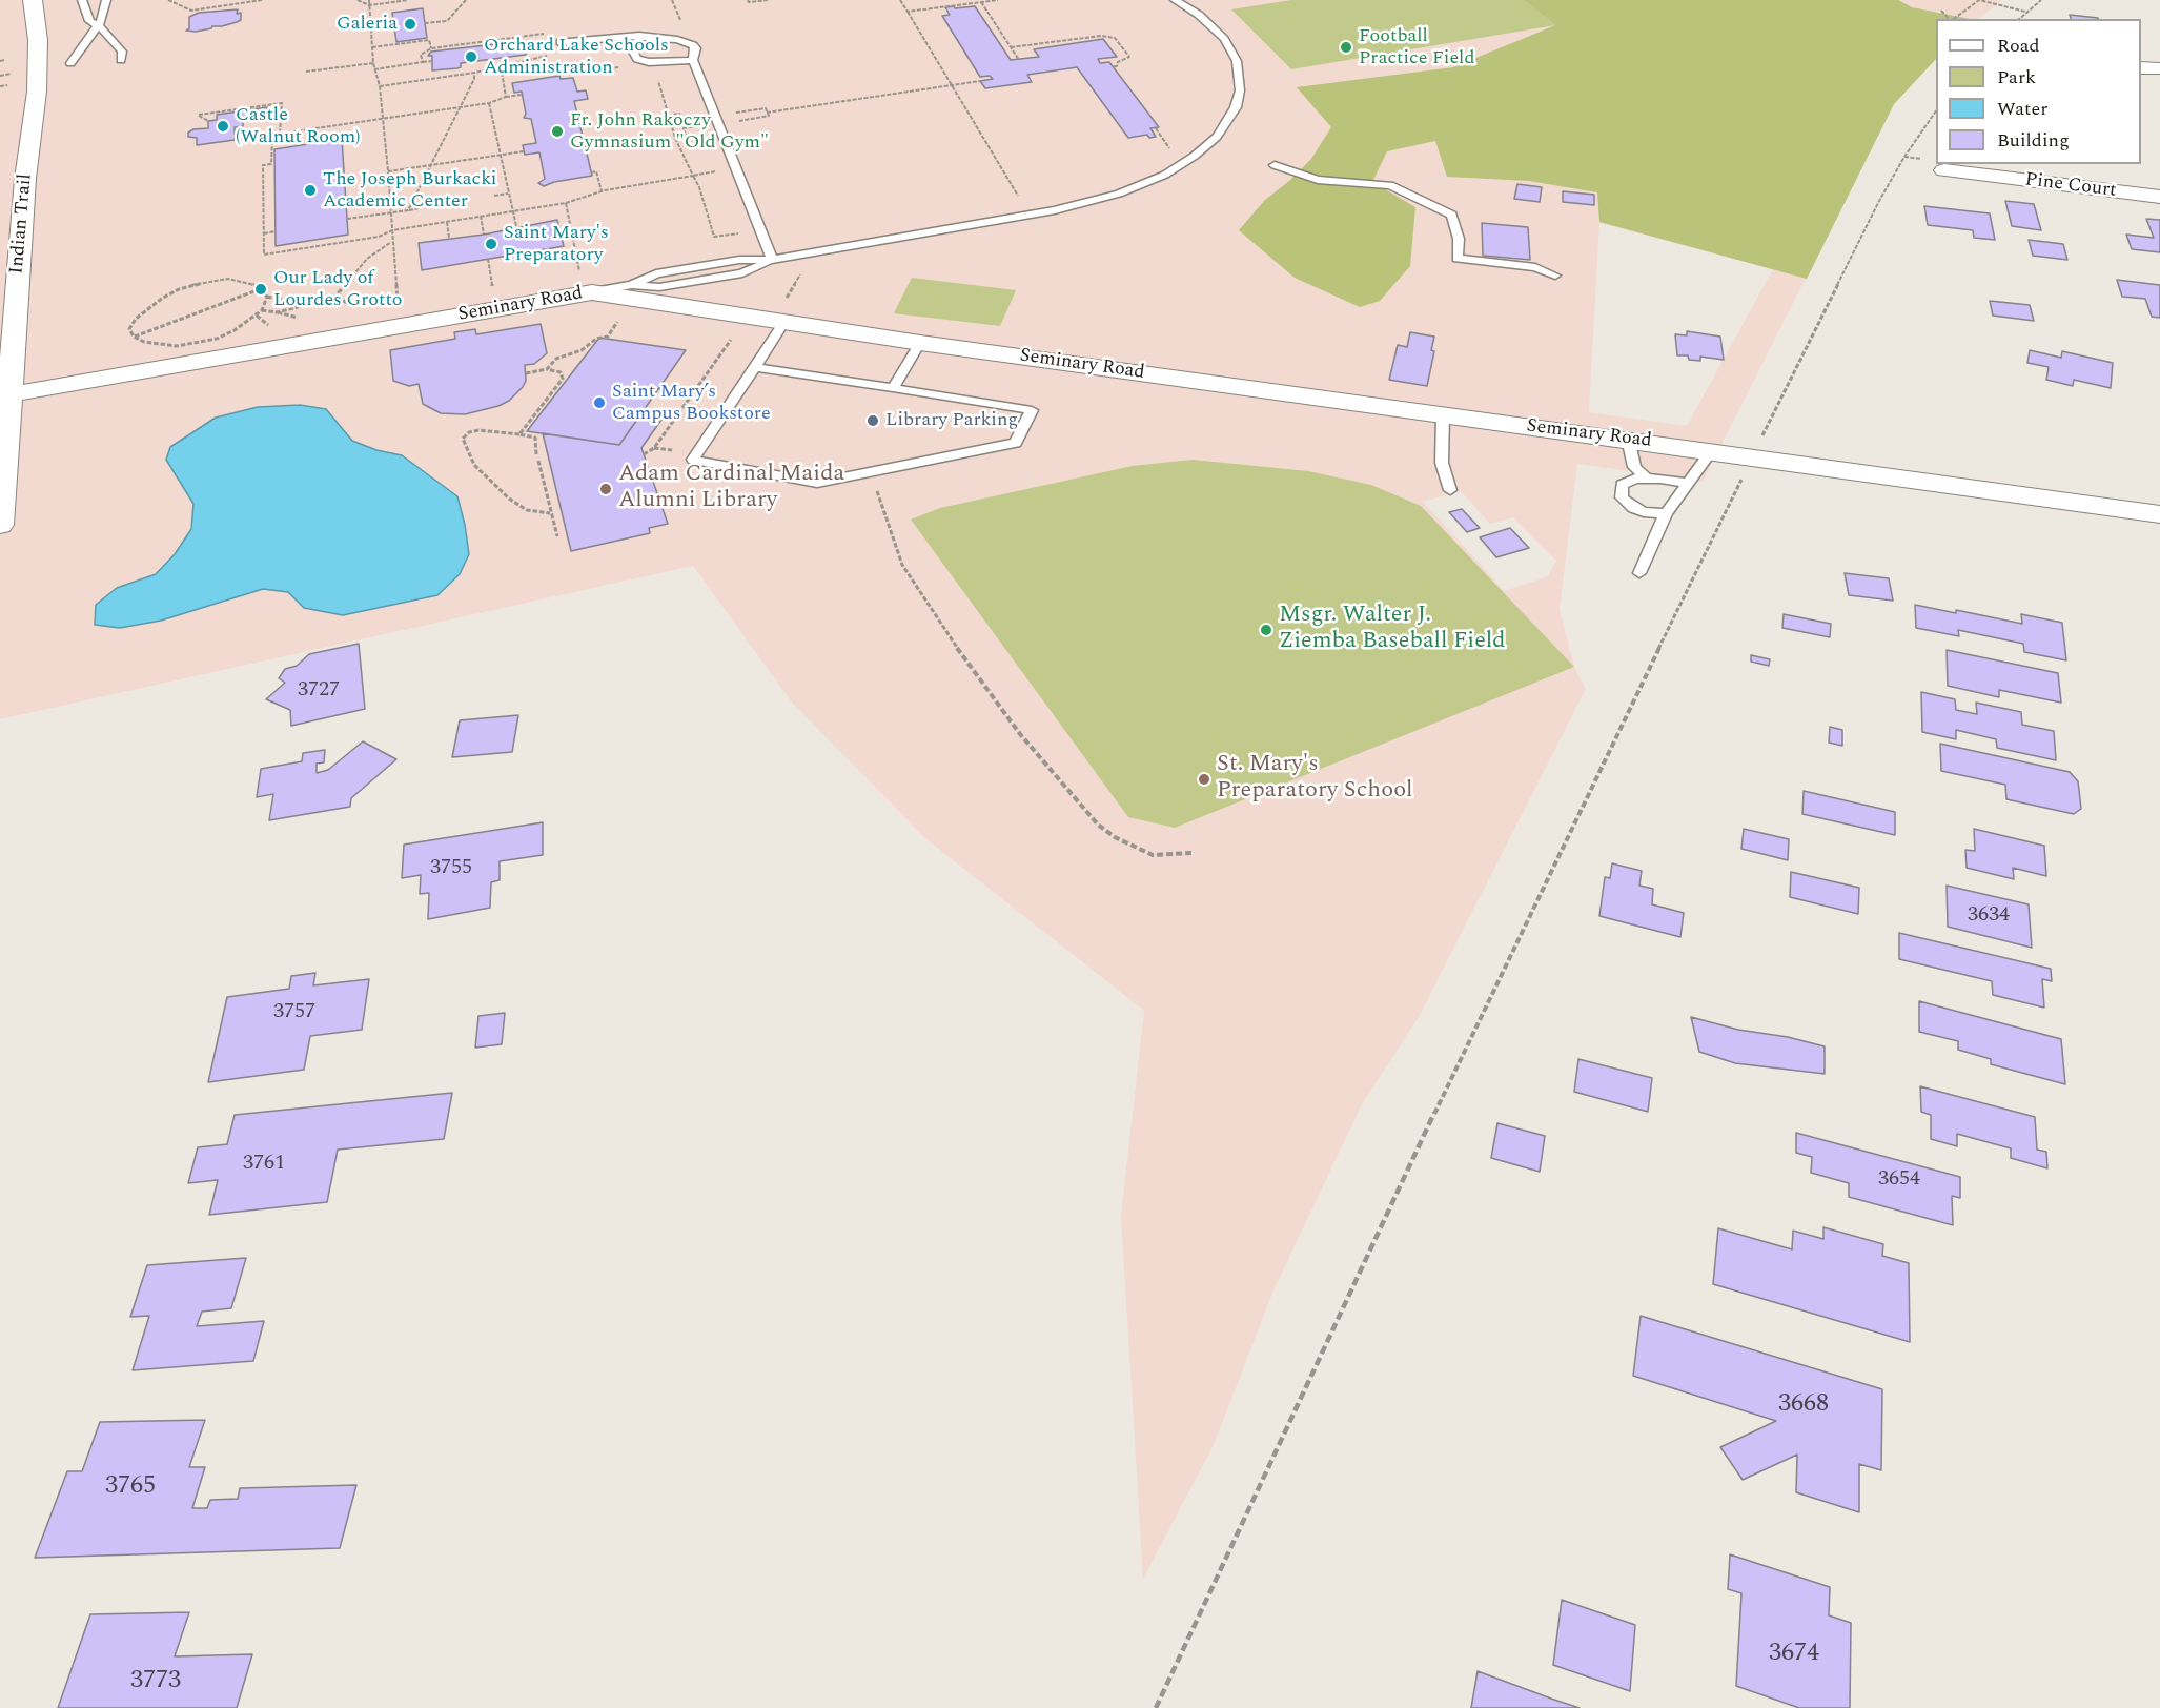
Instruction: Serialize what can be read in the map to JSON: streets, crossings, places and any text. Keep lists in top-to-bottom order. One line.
{"streets":{"street":["Pine Court","Indian Trail","Seminary Road"]},"crossings":[["Indian Trail","Seminary Road"]],"places":["Galeria","Football Practice Field","Orchard Lake Schools Administration","Castle (Walnut Room)","Fr. John Rakoczy Gymnasium \"Old Gym\"","The Joseph Burkacki Academic Center","Saint Mary's Preparatory","Our Lady of Lourdes Grotto","Saint Mary’s Campus Bookstore","Library Parking","Adam Cardinal Maida Alumni Library","Msgr. Walter J. Ziemba Baseball Field","St. Mary's Preparatory School"],"house_numbers":["3727","3755","3634","3757","3761","3654","3668","3765","3674","3773"],"legend":["Road","Park","Water","Building"]}
